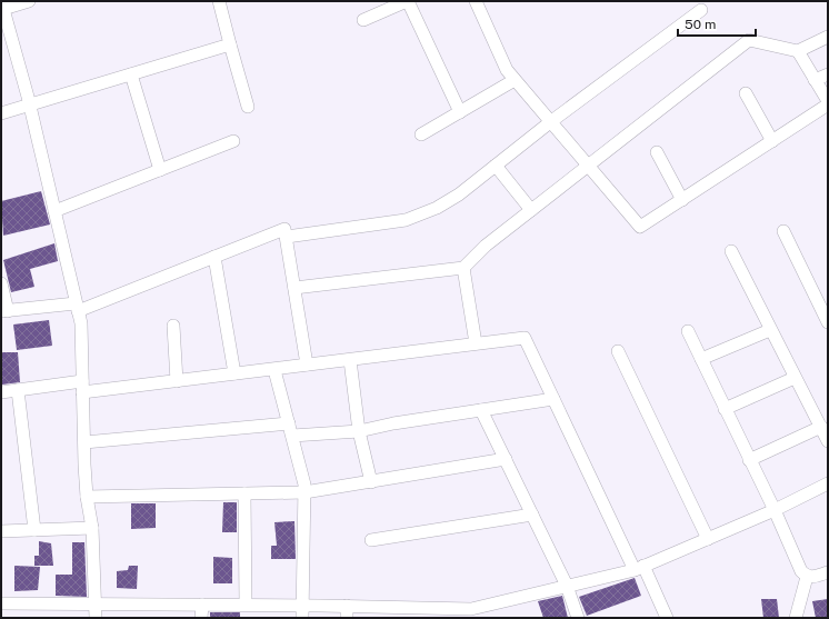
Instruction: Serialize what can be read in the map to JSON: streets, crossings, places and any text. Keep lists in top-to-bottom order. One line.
{"scale_bar":"50 m"}
